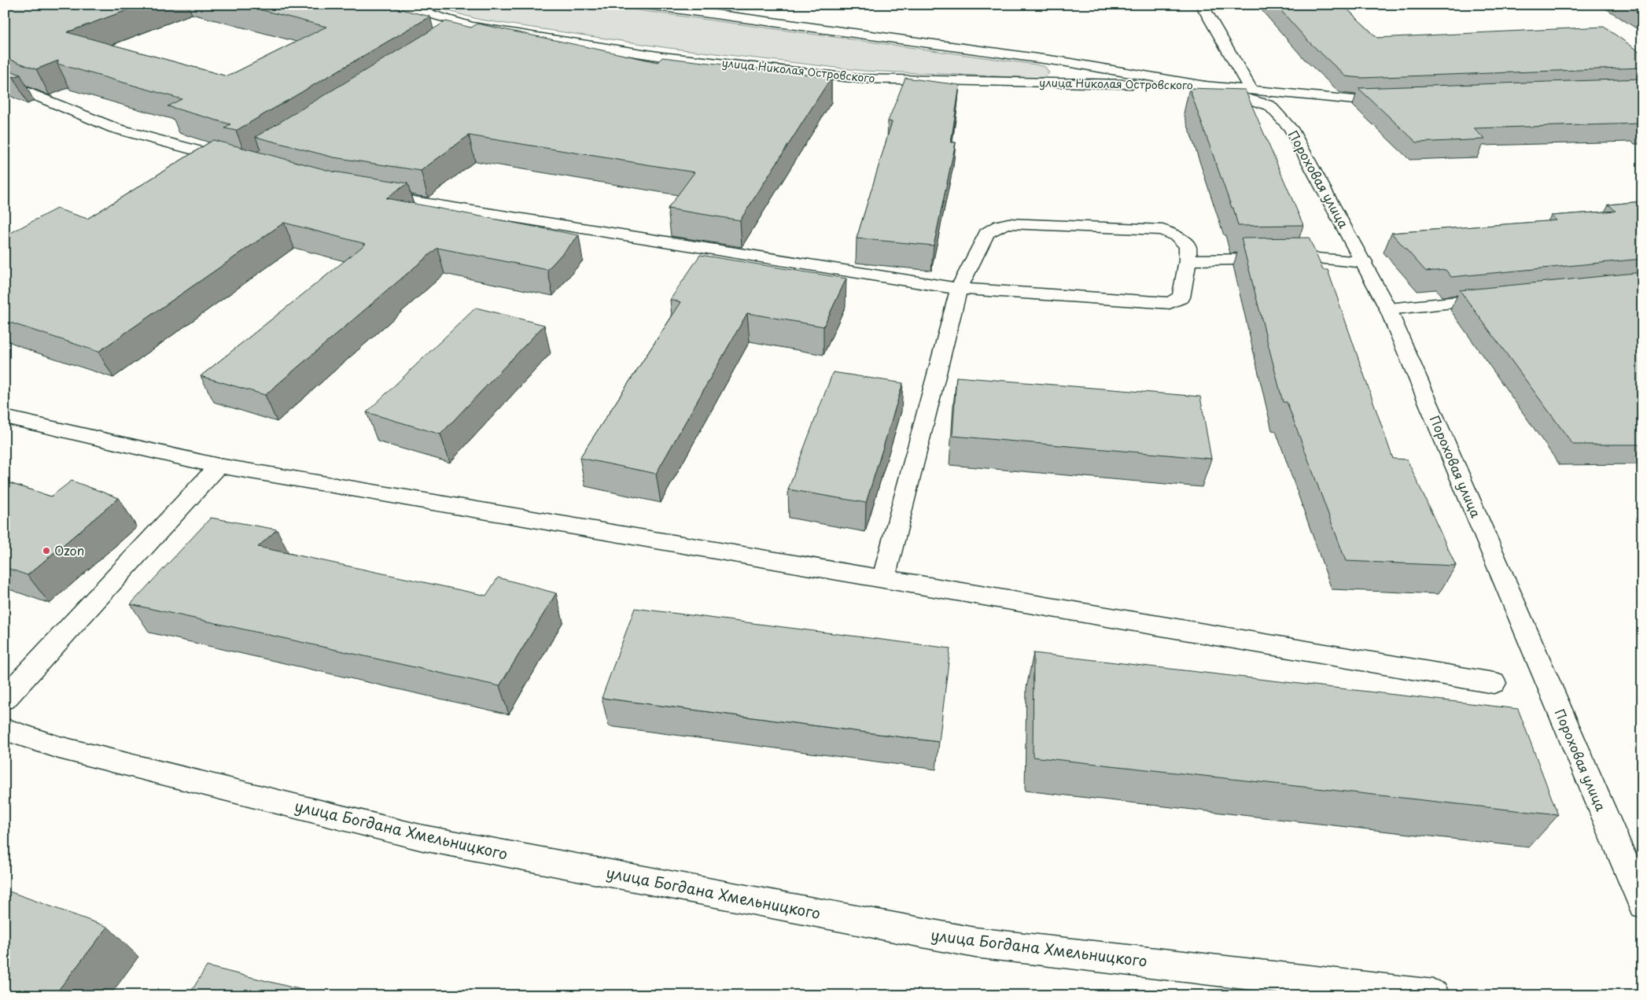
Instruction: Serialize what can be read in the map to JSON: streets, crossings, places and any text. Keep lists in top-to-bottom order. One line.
{"streets":{"main road":["улица Николая Островского","Пороховая улица","улица Богдана Хмельницкого"]},"crossings":[["улица Николая Островского","Пороховая улица"]],"places":["Ozon"]}
